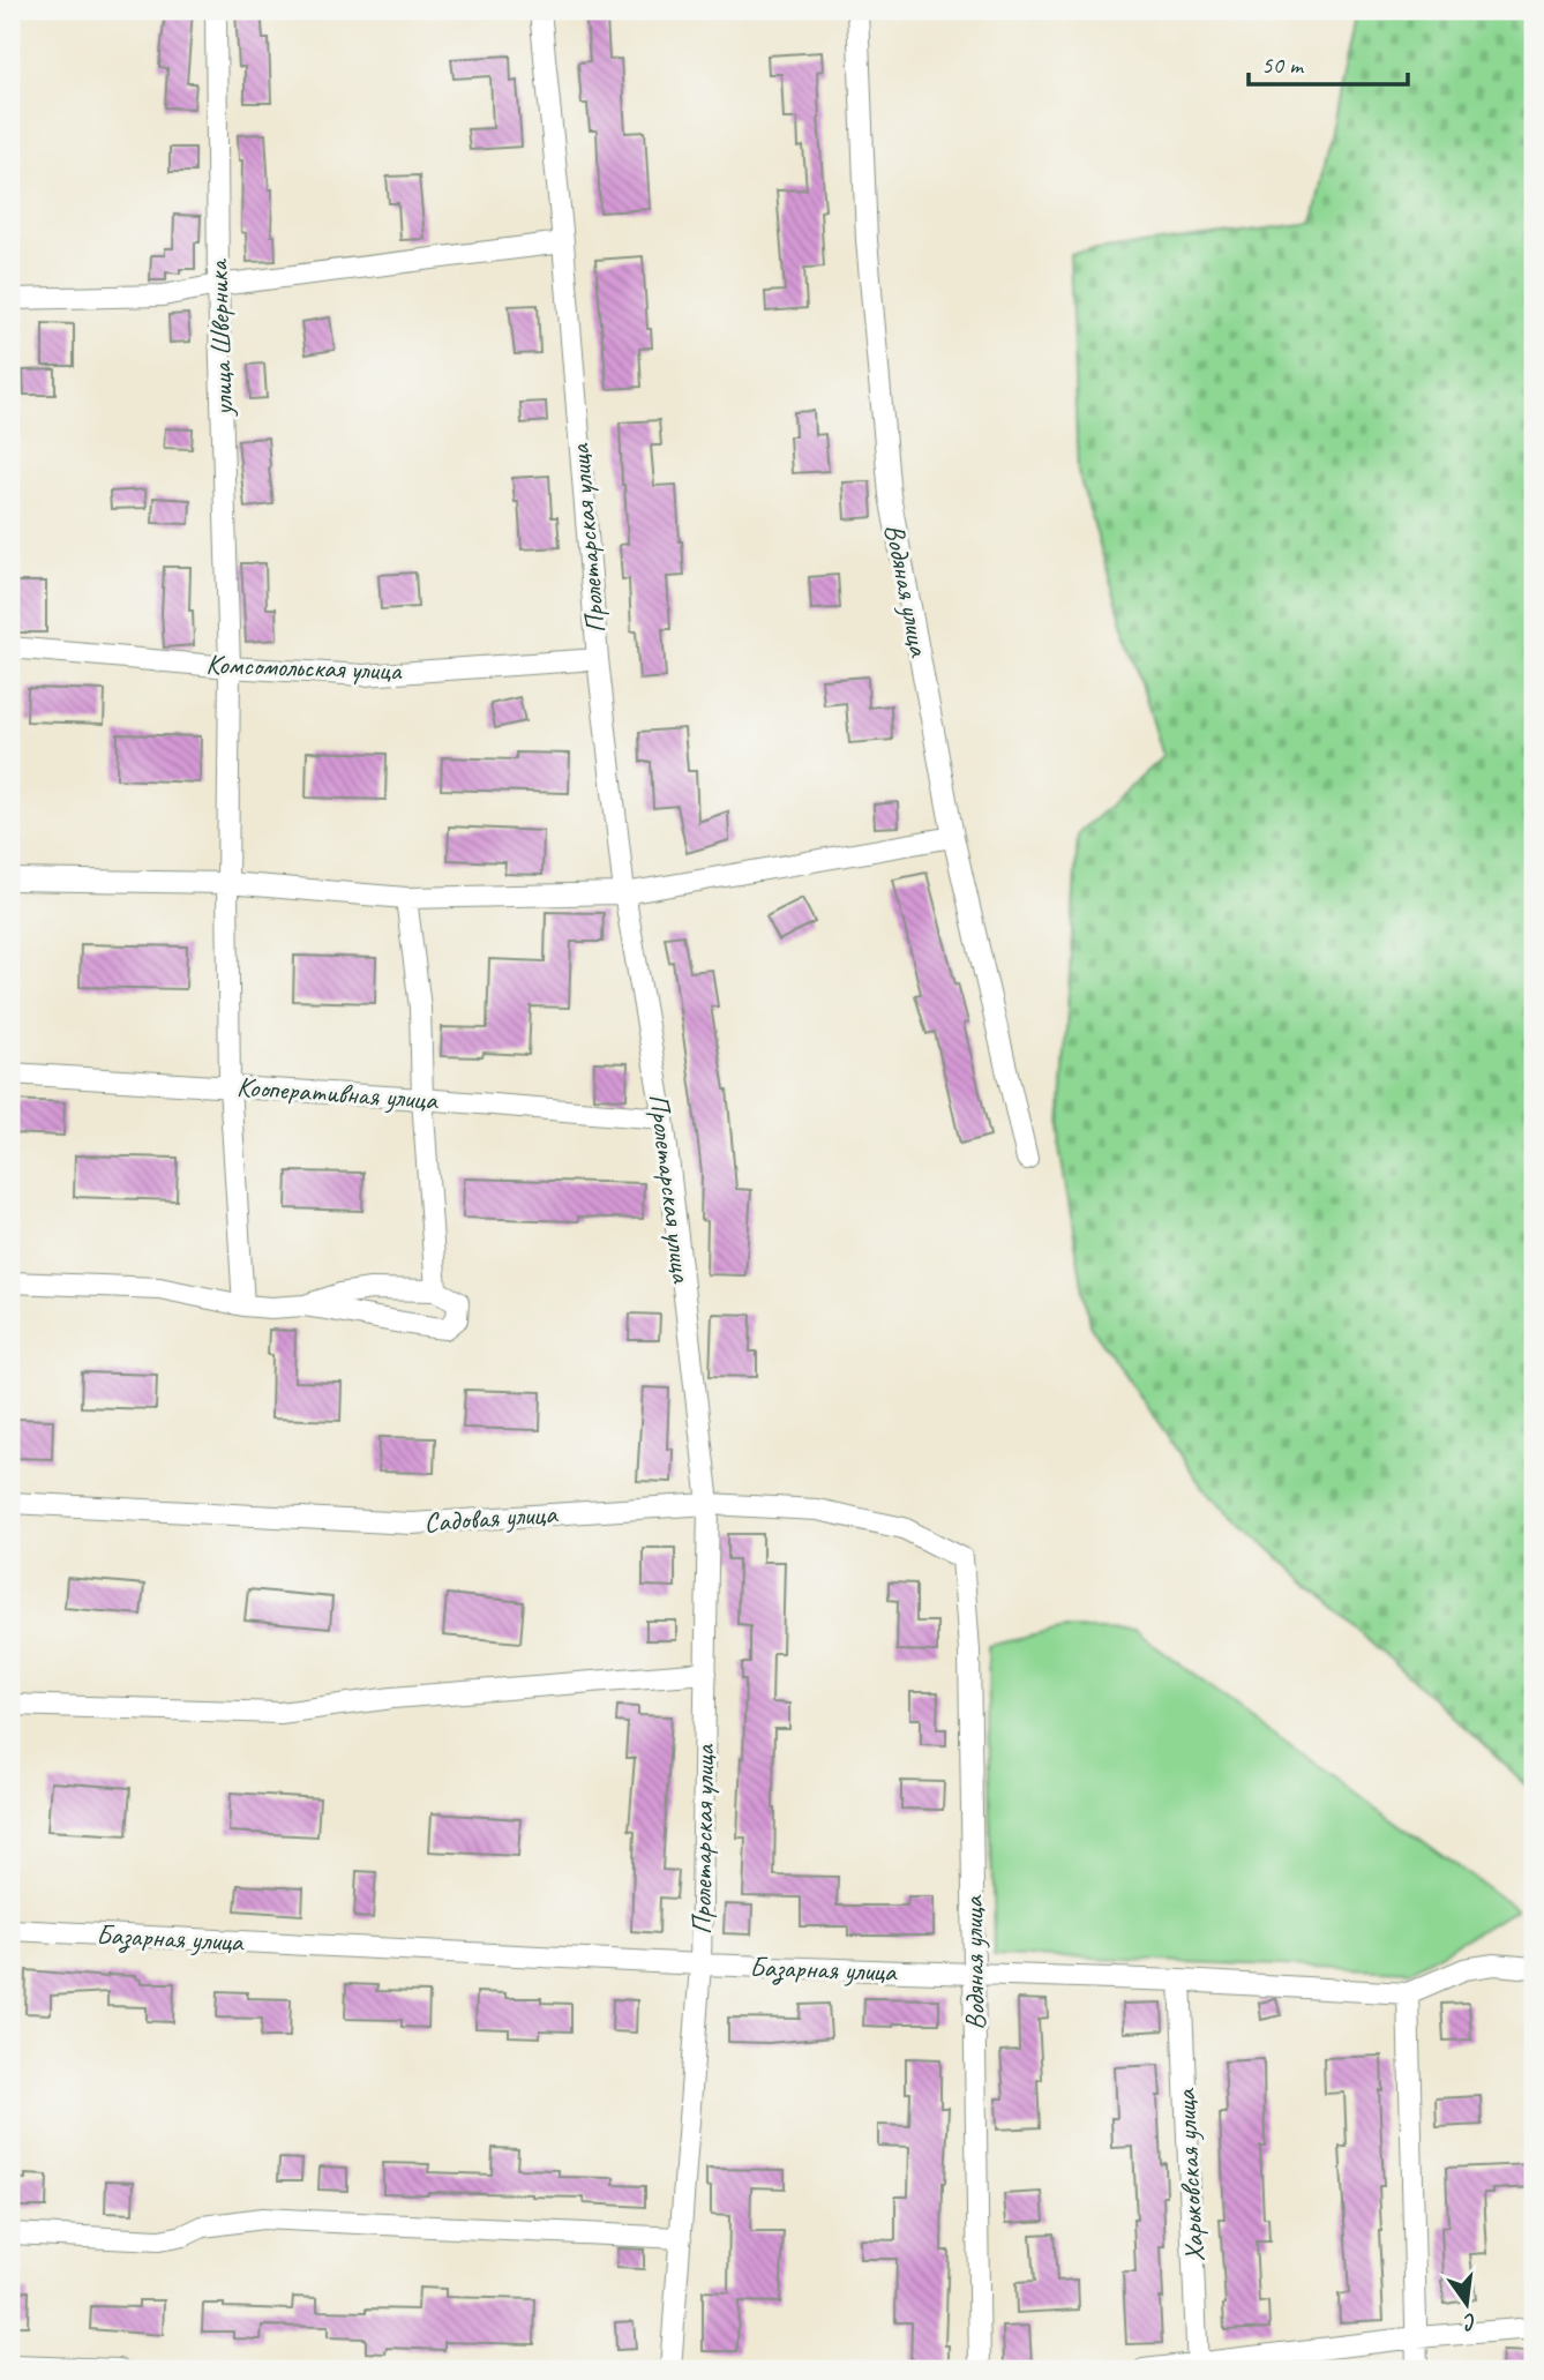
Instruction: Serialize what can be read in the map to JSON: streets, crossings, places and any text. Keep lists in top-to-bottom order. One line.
{"streets":{"street":["улица Шверника","Пролетарская улица","Водяная улица","Комсомольская улица","Кооперативная улица","Садовая улица","Базарная улица","Харьковская улица"]},"crossings":[["улица Шверника","Комсомольская улица"],["улица Шверника","Кооперативная улица"],["Пролетарская улица","Комсомольская улица"],["Пролетарская улица","Кооперативная улица"],["Пролетарская улица","Садовая улица"],["Пролетарская улица","Базарная улица"],["Водяная улица","Садовая улица"],["Водяная улица","Базарная улица"],["Базарная улица","Харьковская улица"]],"scale_bar":"50 m","north":"bottom"}
